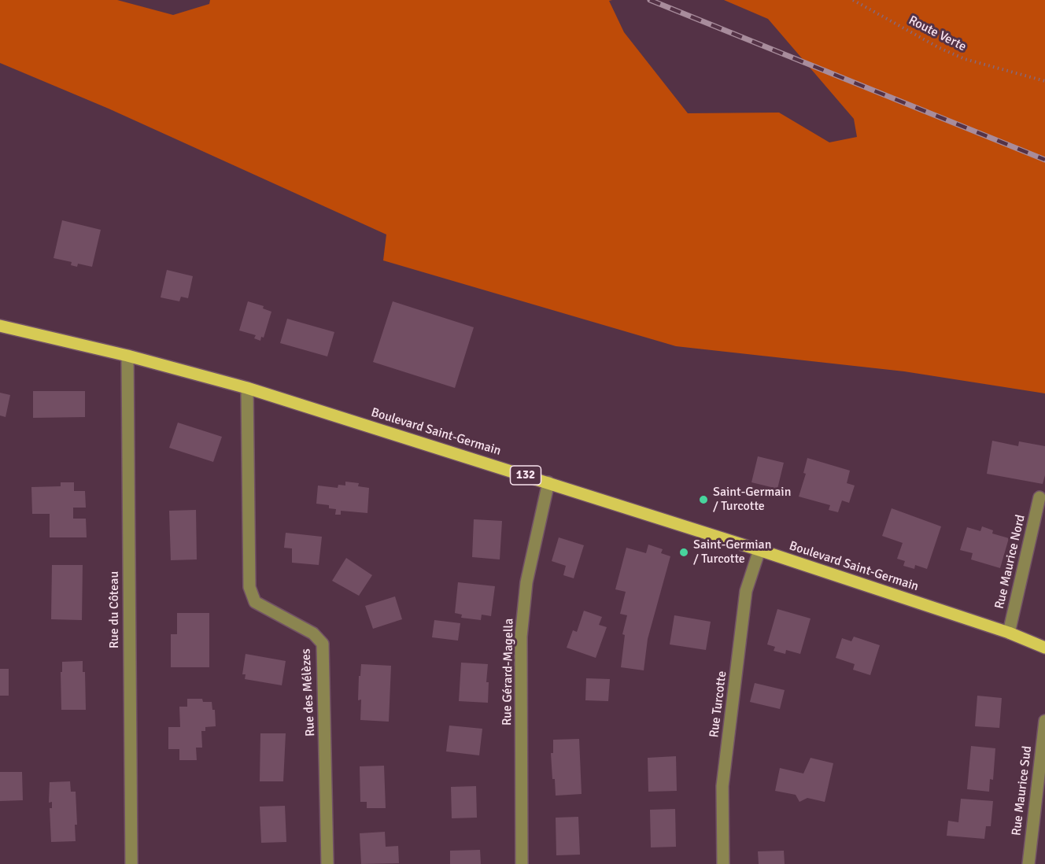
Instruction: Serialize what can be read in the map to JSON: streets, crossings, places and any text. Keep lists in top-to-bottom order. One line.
{"streets":{"main road":["Boulevard Saint-Germain","132"],"street":["Rue Maurice Nord","Rue du Côteau","Rue Gérard-Magella","Rue des Mélèzes","Rue Turcotte","Rue Maurice Sud"],"path":["Route Verte"]},"crossings":[["Boulevard Saint-Germain","Rue Maurice Nord"],["Boulevard Saint-Germain","Rue du Côteau"],["Boulevard Saint-Germain","Rue Gérard-Magella"],["Boulevard Saint-Germain","Rue des Mélèzes"],["Boulevard Saint-Germain","Rue Turcotte"]],"places":["Saint-Germain / Turcotte","Saint-Germian / Turcotte"]}
